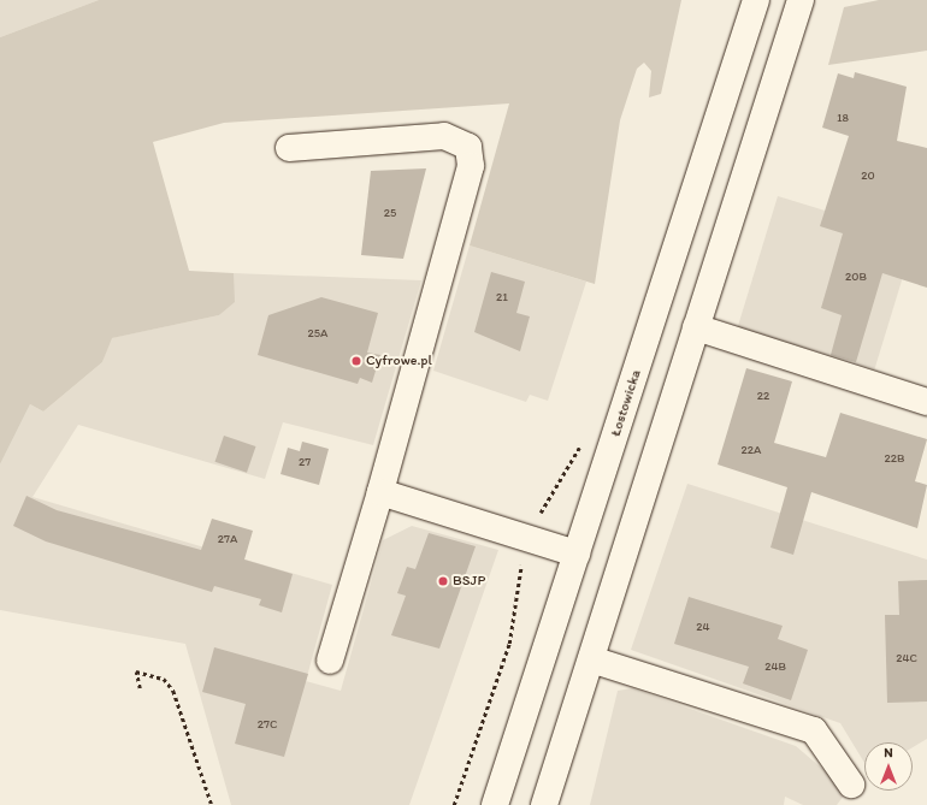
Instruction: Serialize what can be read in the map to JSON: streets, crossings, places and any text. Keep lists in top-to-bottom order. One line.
{"streets":{"main road":["Łostowicka"]},"places":["Cyfrowe.pl","BSJP"],"house_numbers":["18","20","25","20B","21","25A","22","22A","22B","27","27A","24","24C","24B","27C"],"north":"top"}
